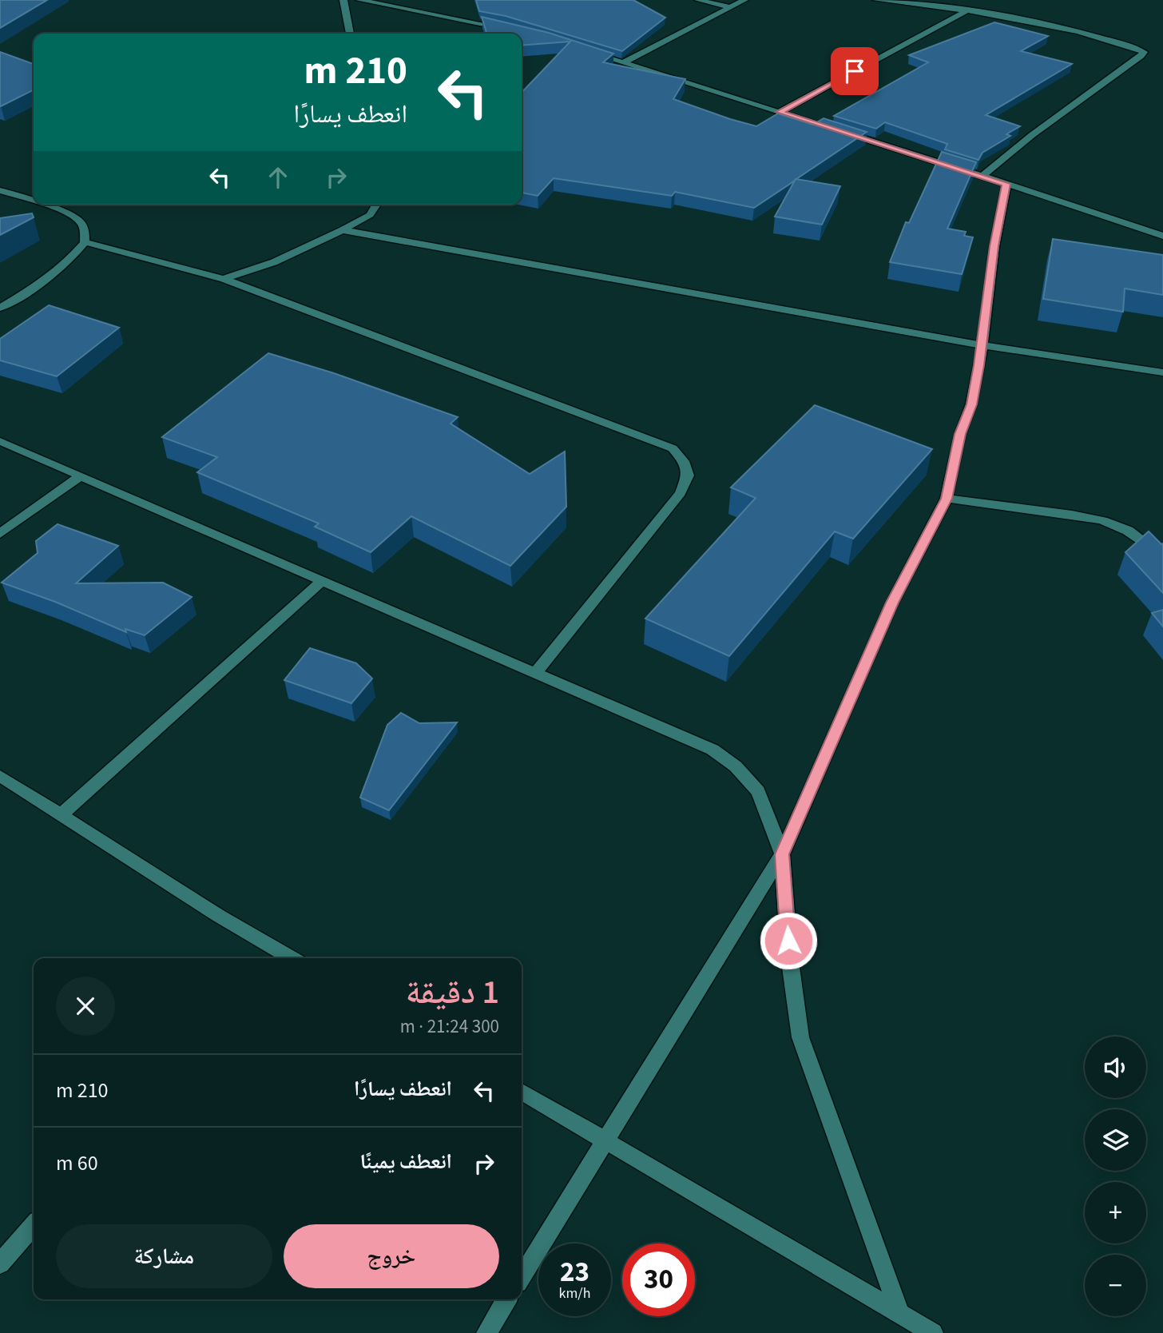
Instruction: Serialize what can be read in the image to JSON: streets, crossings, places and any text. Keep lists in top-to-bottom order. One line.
{"page":{"turn":["210 m","انعطف يسارًا"],"heading":["1 دقيقة","300 m · 21:24"],"map_buttons":["+","−"],"list":[{"name":"انعطف يسارًا","value":"210 m"},{"name":"انعطف يمينًا","value":"60 m"}],"buttons":["خروج","مشاركة"],"speed":"23 km/h","limit":"30"}}
